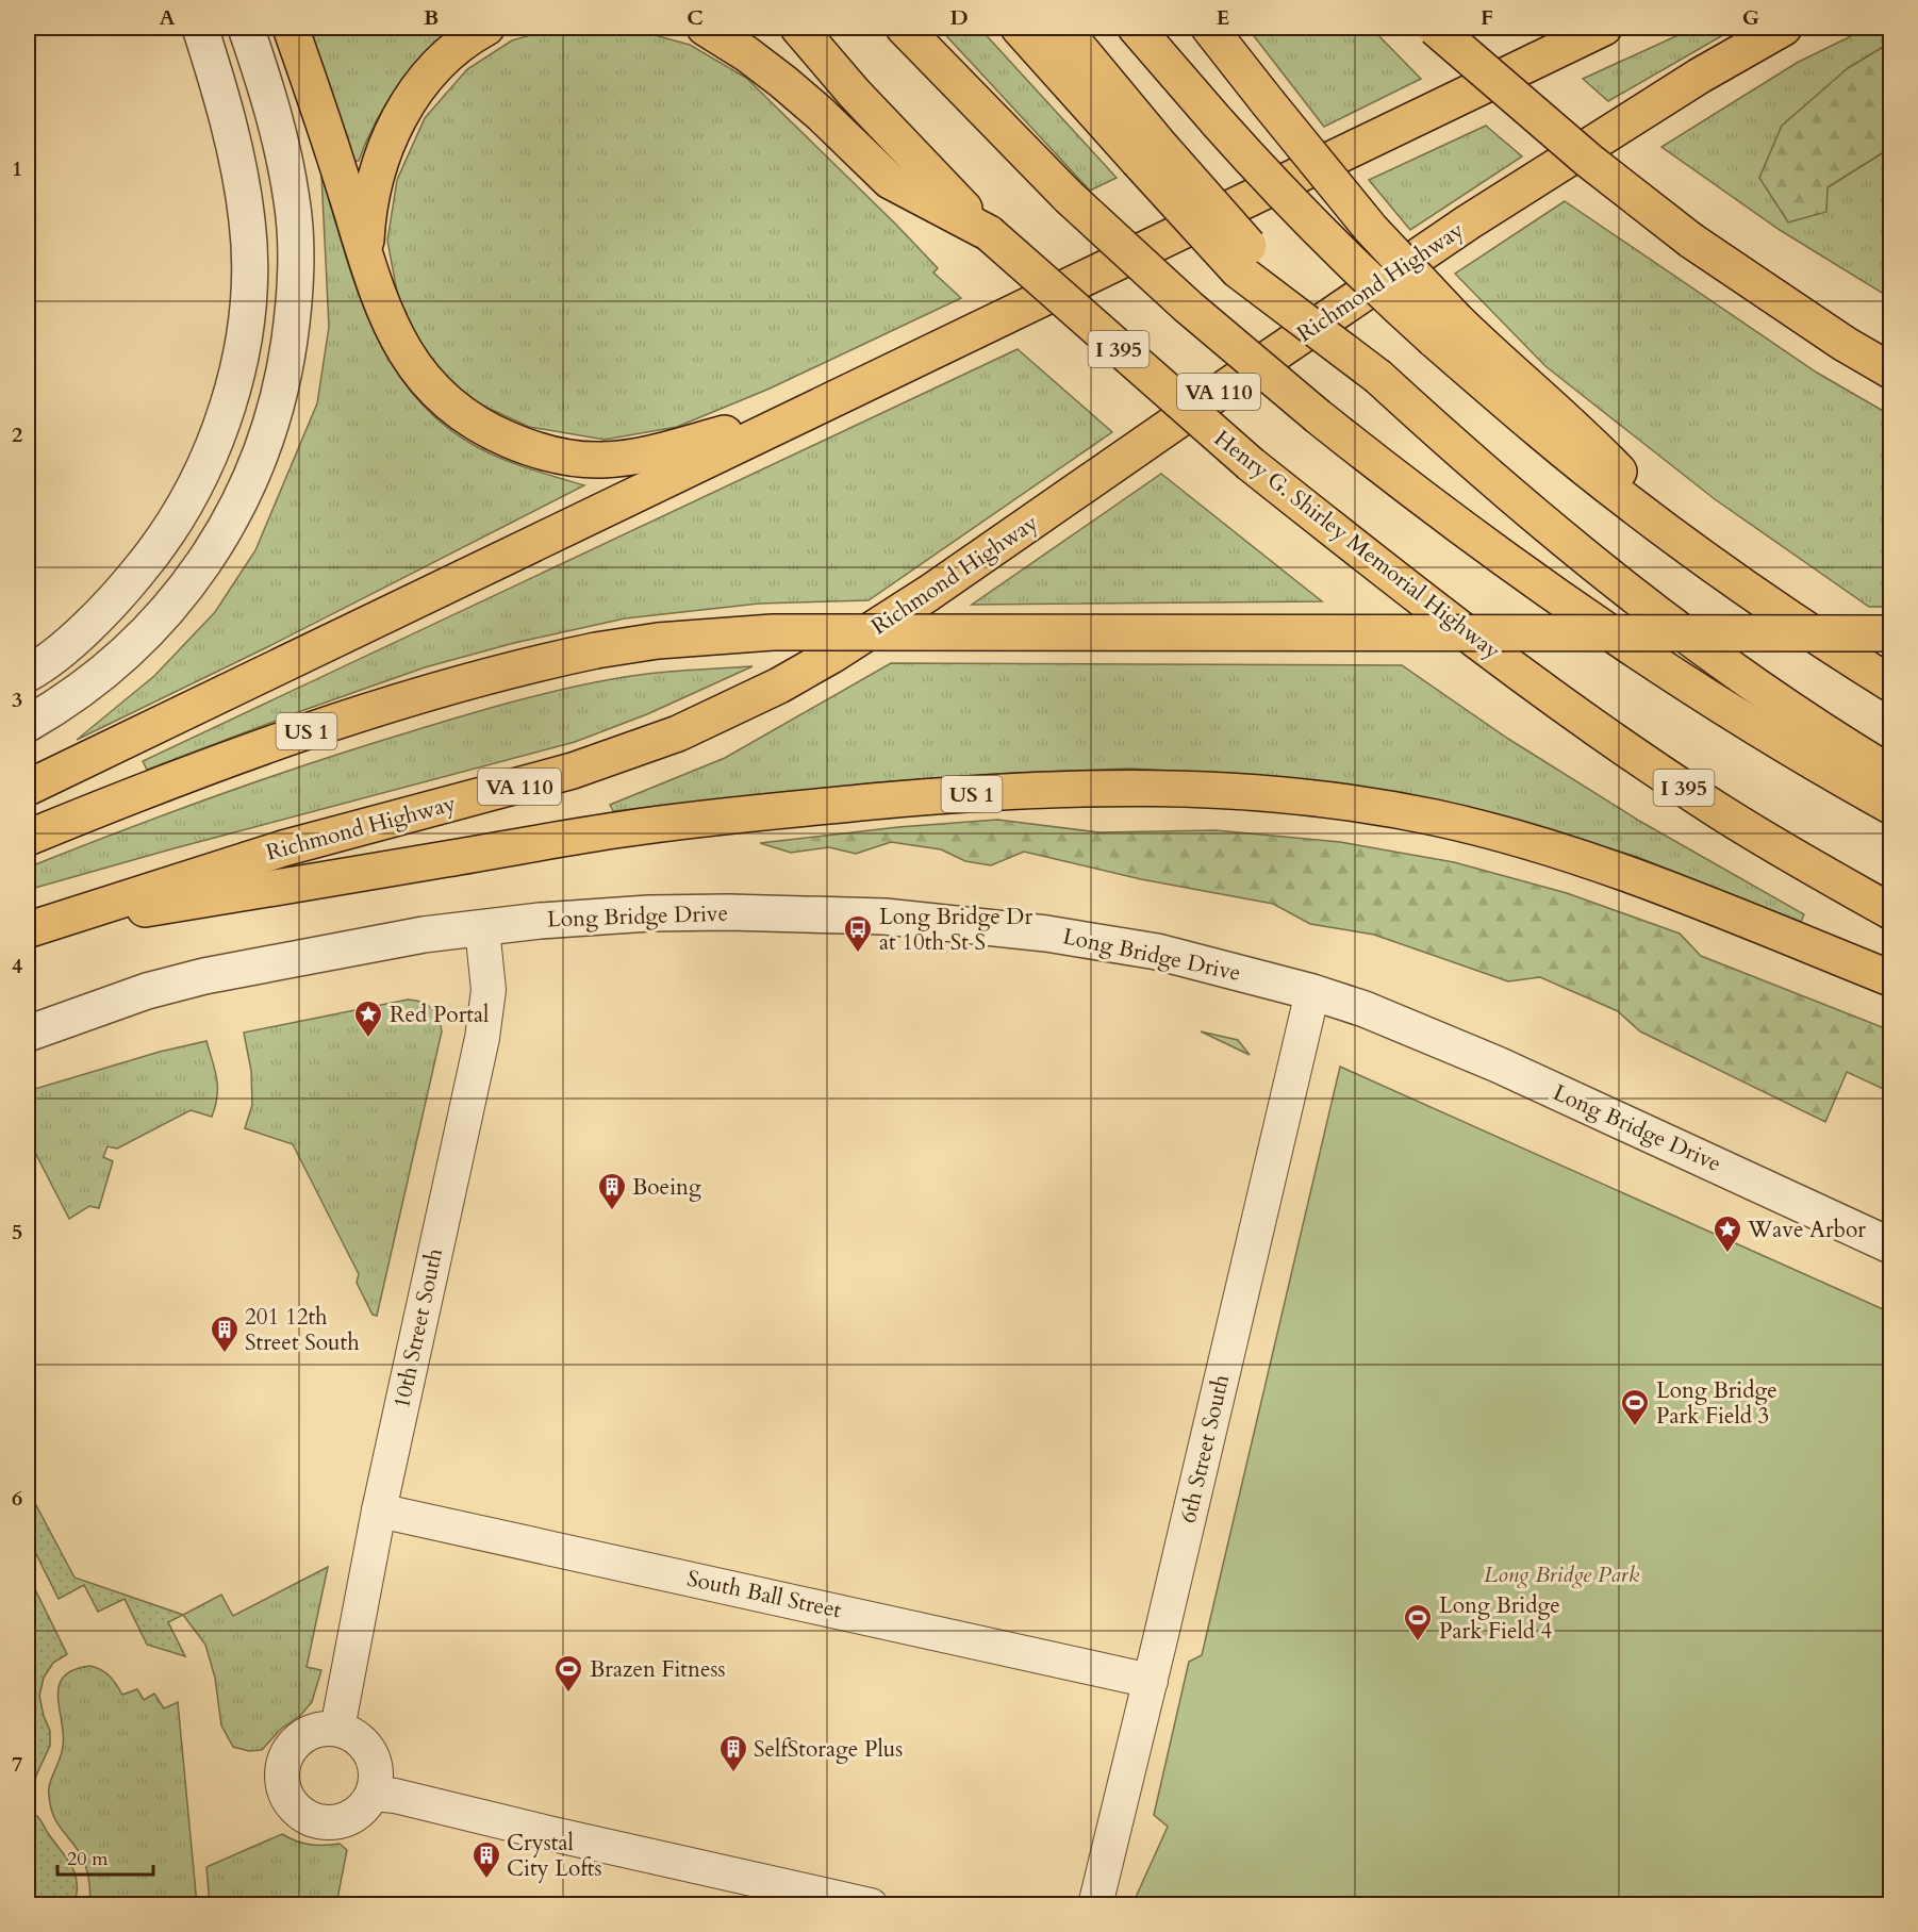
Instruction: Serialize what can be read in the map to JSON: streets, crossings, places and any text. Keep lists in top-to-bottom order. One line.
{"streets":{"highway":["Richmond Highway","I 395","VA 110","Henry G. Shirley Memorial Highway","US 1"],"street":["Long Bridge Drive","10th Street South","6th Street South","South Ball Street"]},"crossings":[["Richmond Highway","US 1"],["Long Bridge Drive","10th Street South"],["Long Bridge Drive","6th Street South"],["10th Street South","South Ball Street"],["6th Street South","South Ball Street"]],"parks":["Long Bridge Park"],"places":{"bus stop":["Long Bridge Dr at 10th St S"],"place":["Red Portal","Wave Arbor"],"building":["Boeing","201 12th Street South","SelfStorage Plus","Crystal City Lofts"],"sports":["Long Bridge Park Field 3","Long Bridge Park Field 4","Brazen Fitness"]},"scale_bar":"20 m","grid":{"columns":["A","B","C","D","E","F","G"],"rows":["1","2","3","4","5","6","7"]}}
